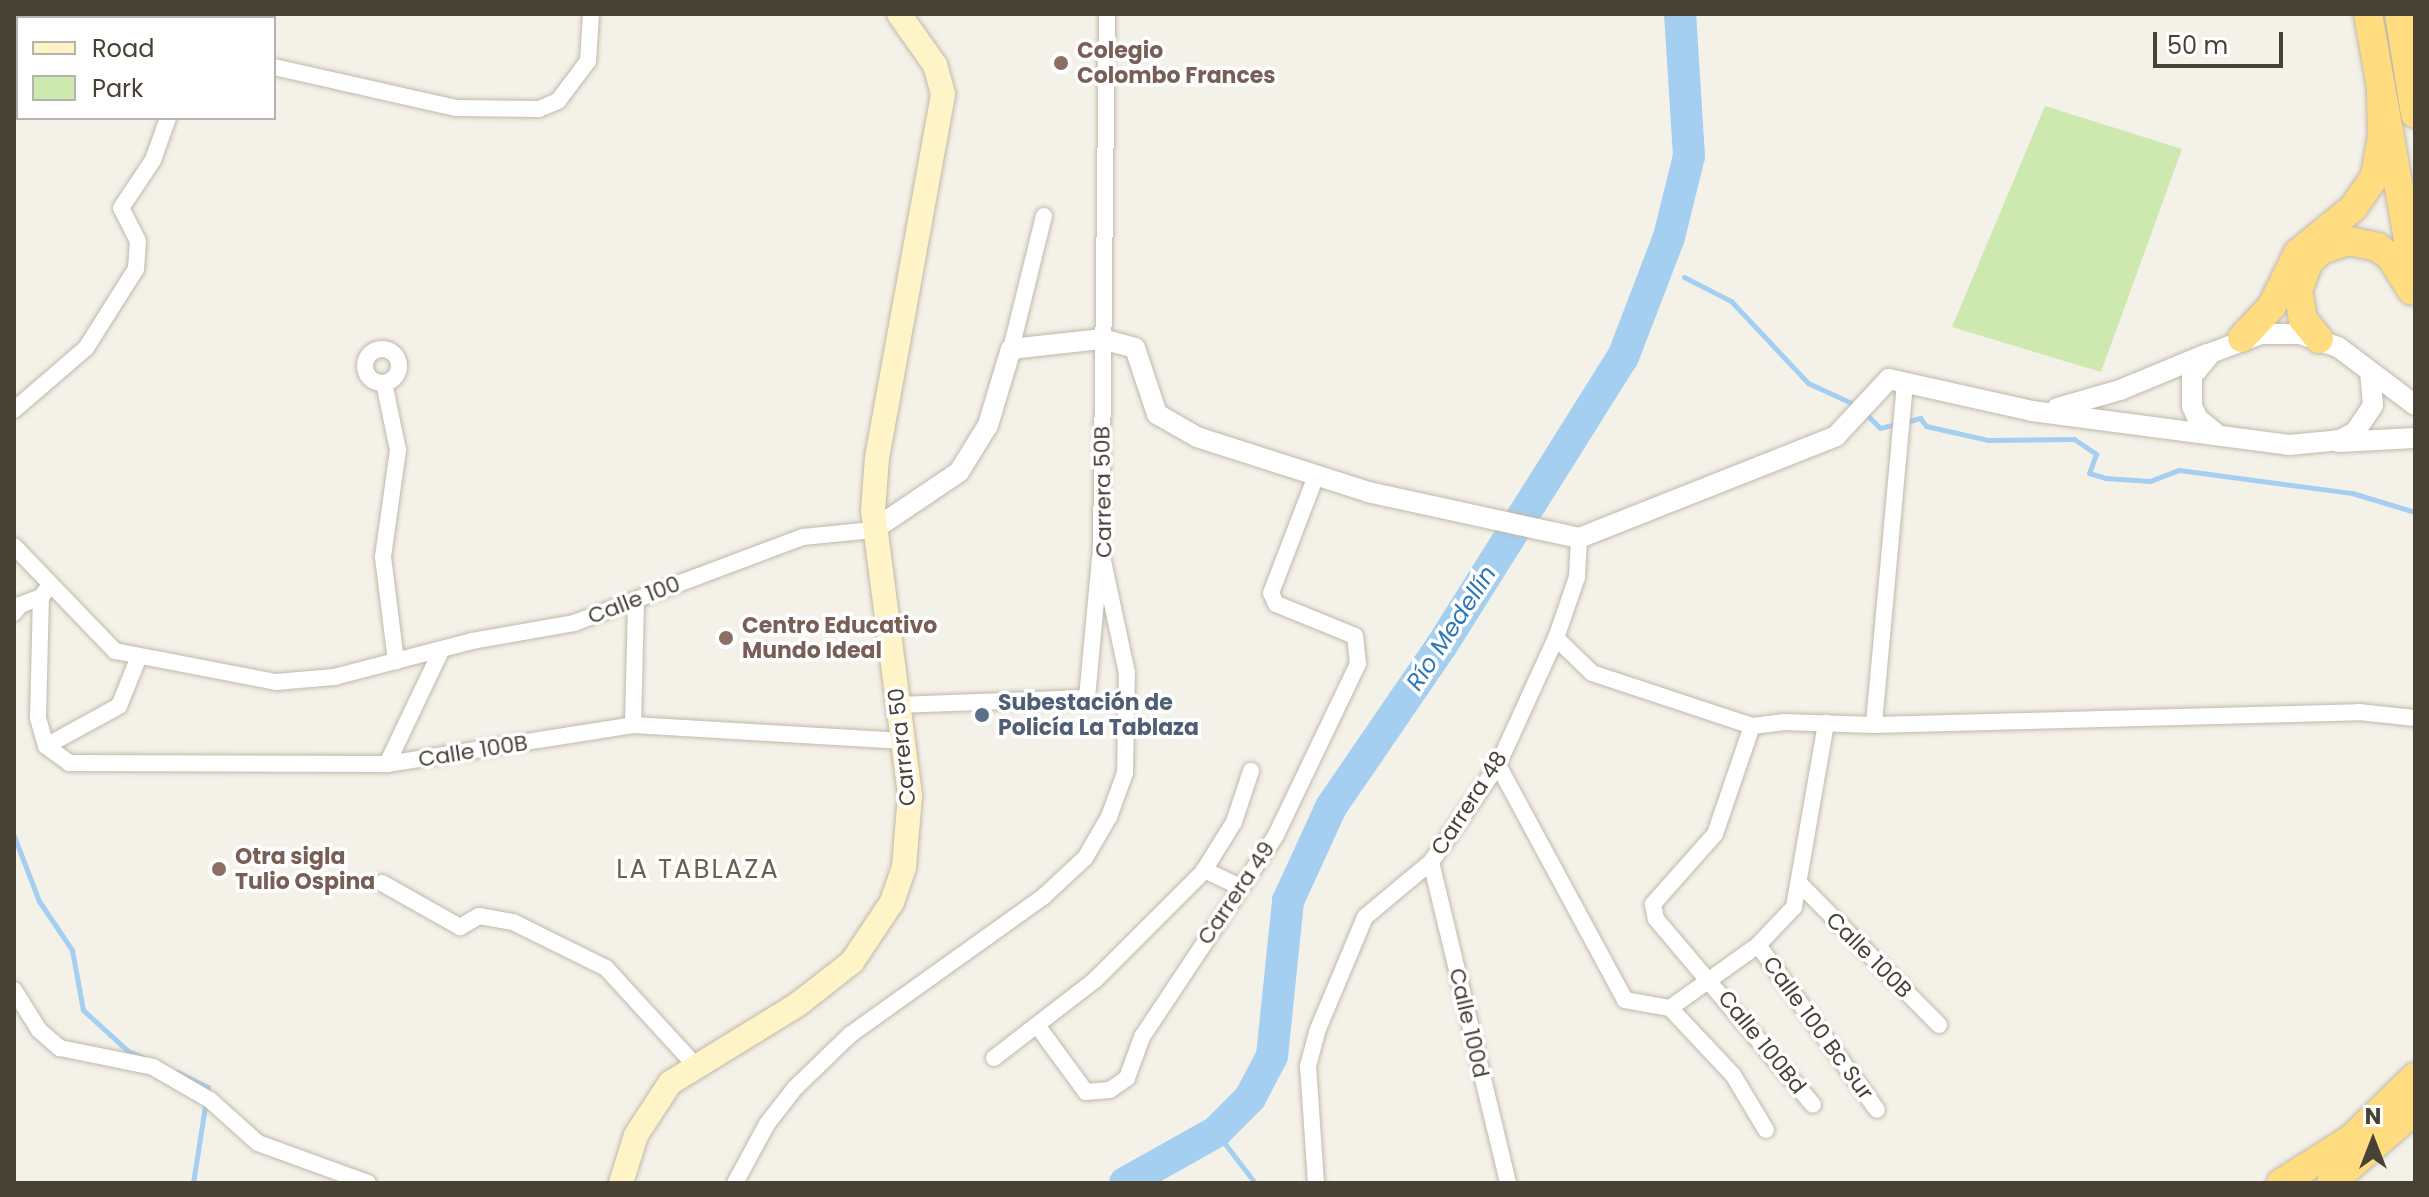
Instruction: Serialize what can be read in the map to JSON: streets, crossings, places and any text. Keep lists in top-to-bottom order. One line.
{"streets":{"main road":["Carrera 50"],"street":["Carrera 50B","Calle 100","Calle 100B","Carrera 48","Carrera 49","Calle 100d","Calle 100 Bc Sur","Calle 100Bd"]},"crossings":[["Calle 100","Carrera 50"],["Carrera 50","Calle 100B"],["Carrera 48","Calle 100d"]],"districts":["LA TABLAZA"],"water":["Río Medellín"],"places":["Colegio Colombo Frances","Centro Educativo Mundo Ideal","Subestación de Policía La Tablaza","Otra sigla Tulio Ospina"],"legend":["Road","Park"],"scale_bar":"50 m","north":"top"}
